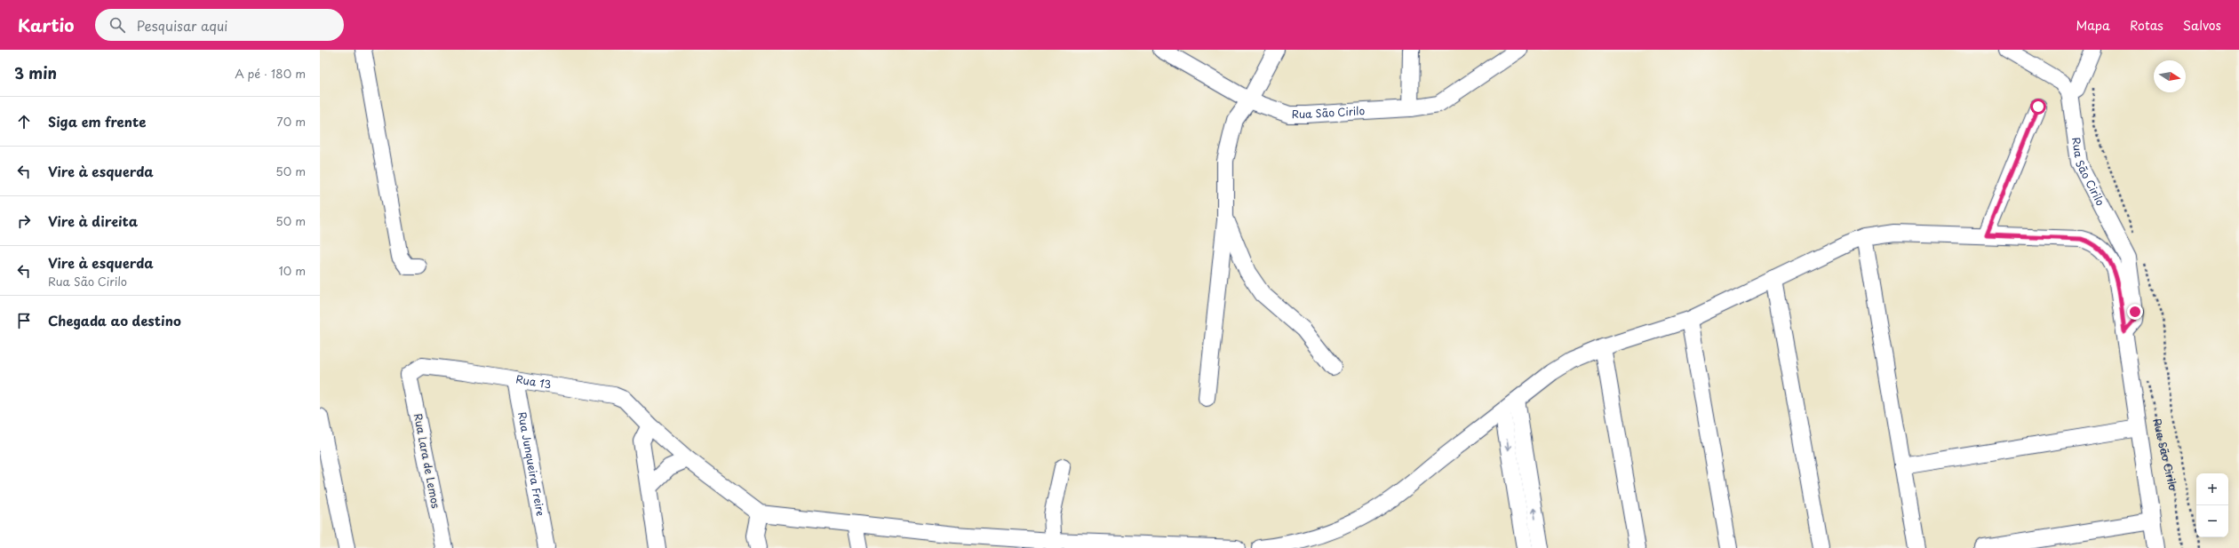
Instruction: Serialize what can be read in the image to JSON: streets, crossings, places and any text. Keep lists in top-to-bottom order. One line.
{"streets":{"street":["Rua São Cirilo","Rua 13","Rua Lara de Lemos","Rua Junqueira Freire"]},"crossings":[["Rua 13","Rua Lara de Lemos"],["Rua 13","Rua Junqueira Freire"]],"north":"right","page":{"header":"Kartio","search":"Pesquisar aqui","nav":["Mapa","Rotas","Salvos"],"heading":["3 min","A pé · 180 m"],"list":[["Siga em frente","70 m"],["Vire à esquerda","50 m"],["Vire à direita","50 m"],["Vire à esquerda","Rua São Cirilo","10 m"],"Chegada ao destino"],"map_buttons":["+","−"]}}
